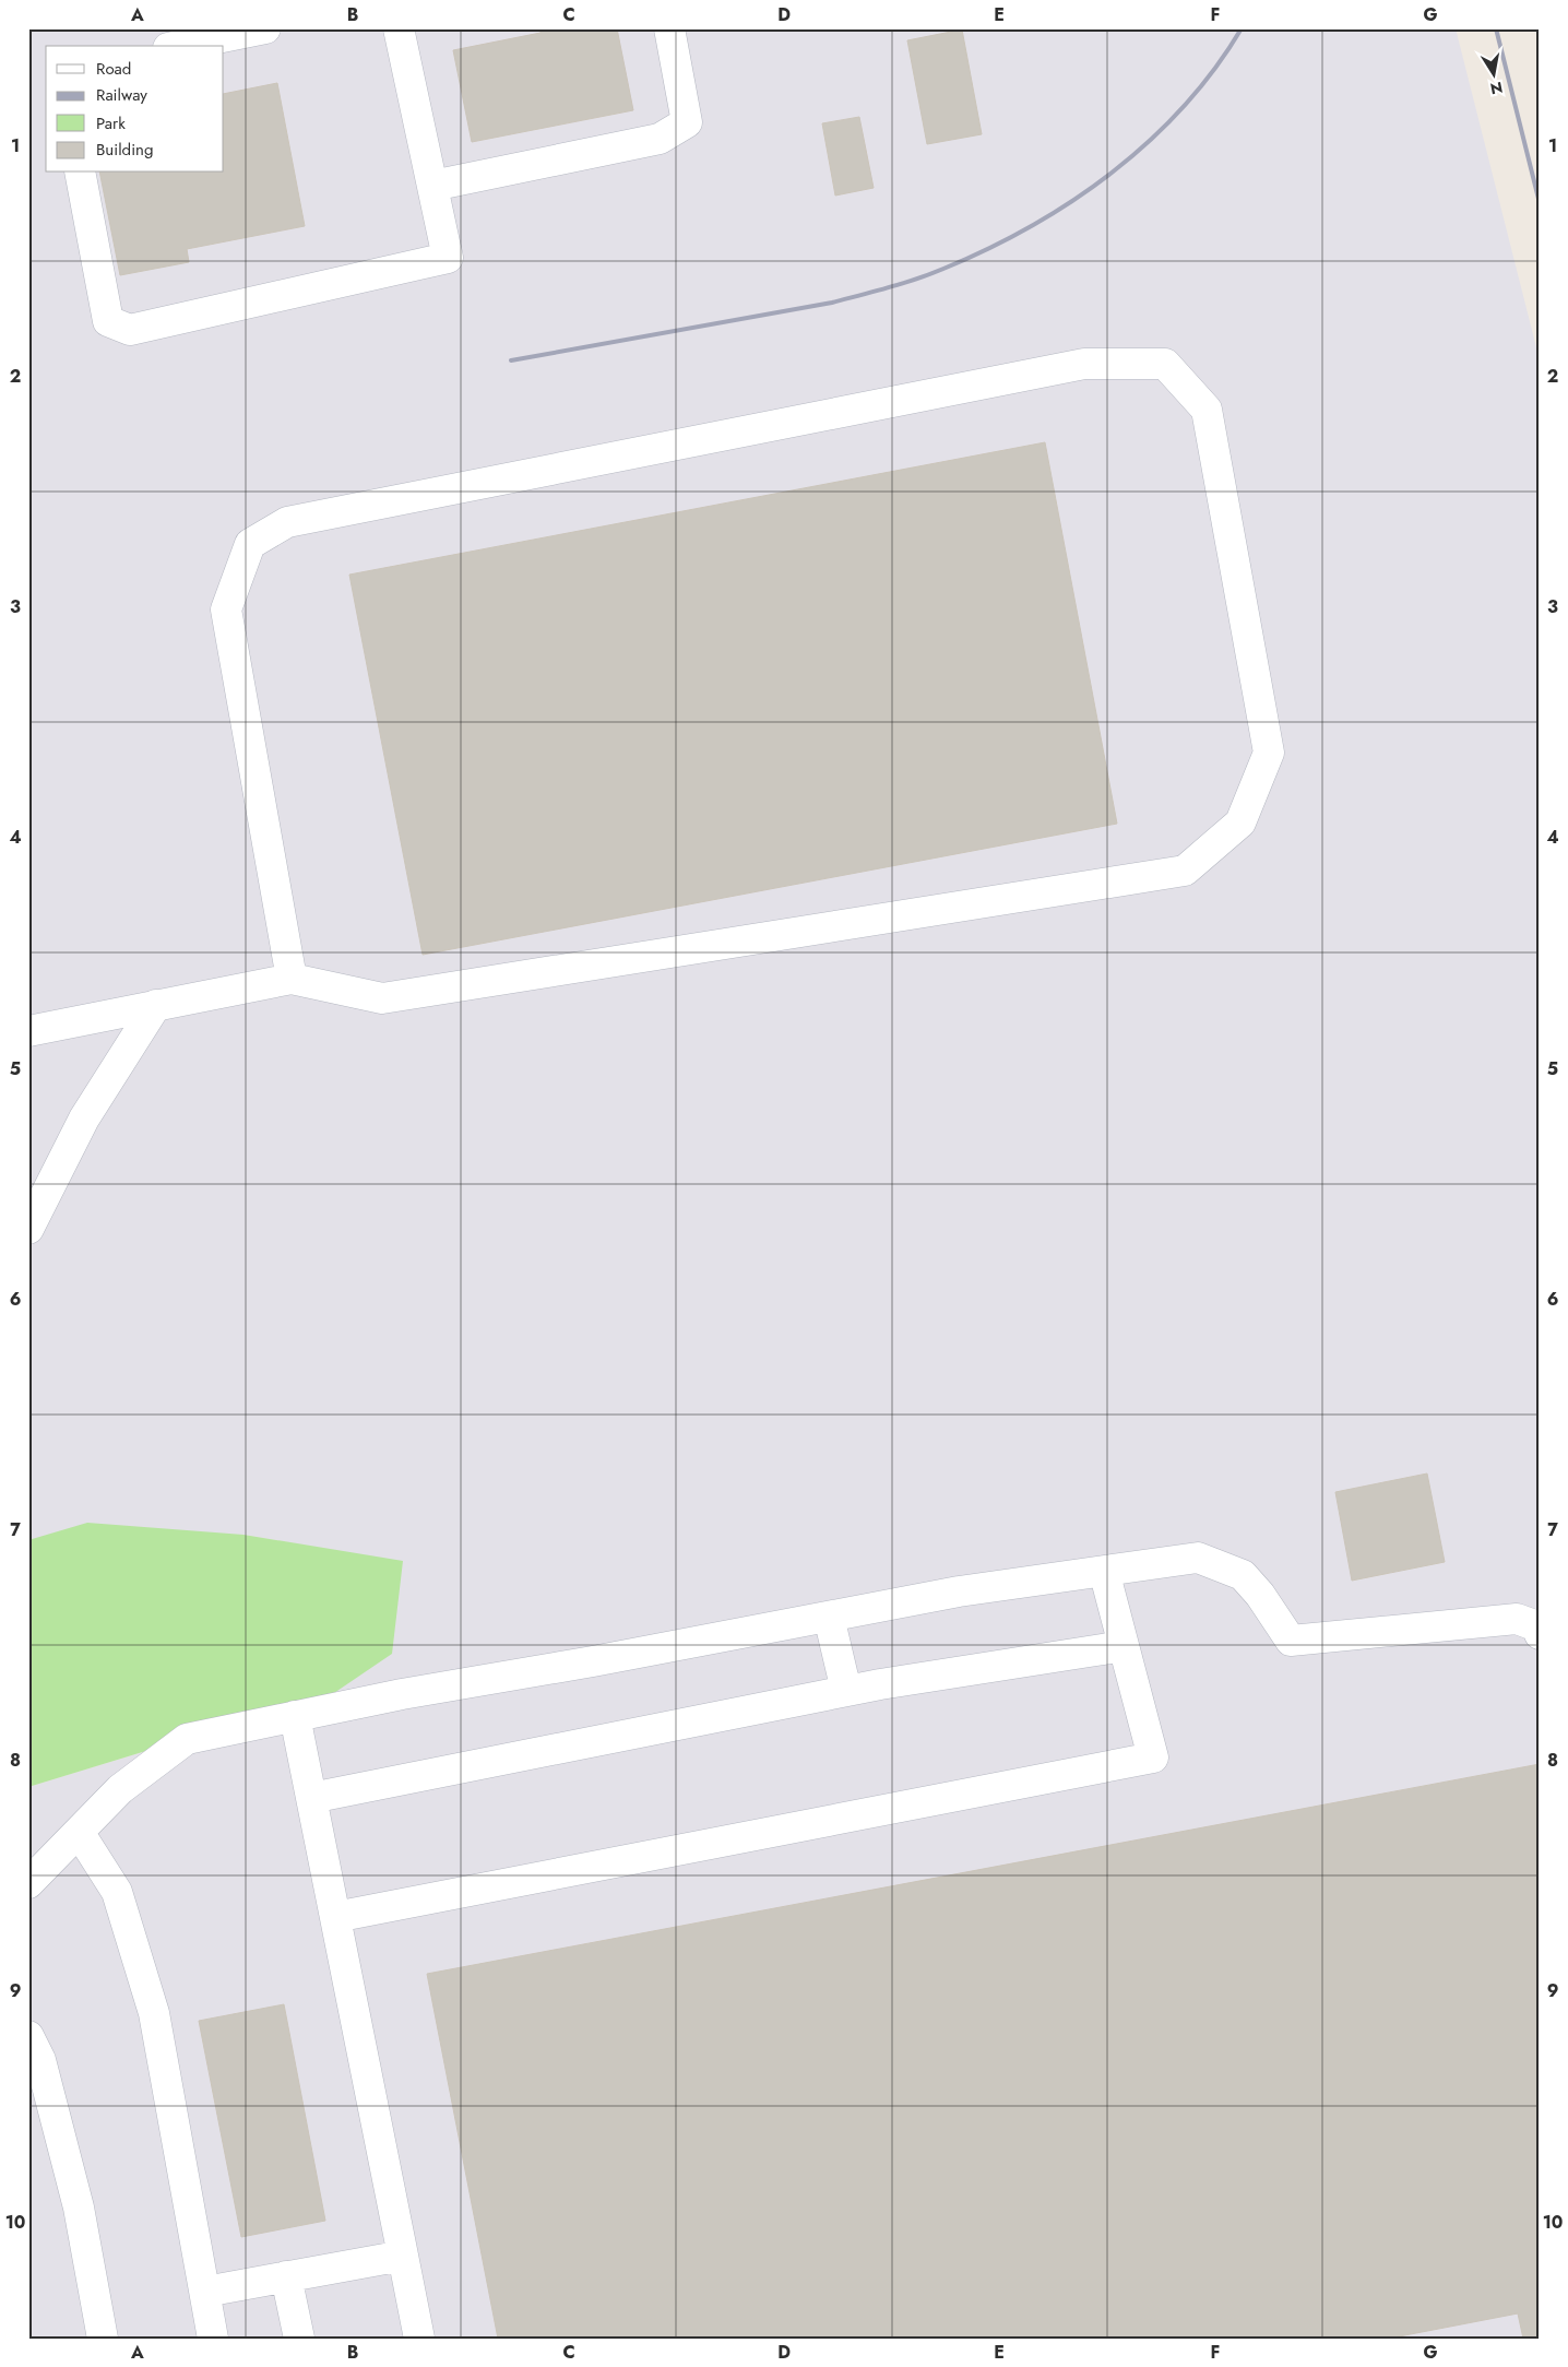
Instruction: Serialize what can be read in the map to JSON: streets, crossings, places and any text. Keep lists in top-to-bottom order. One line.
{"legend":["Road","Railway","Park","Building"],"north":"bottom","grid":{"columns":["A","B","C","D","E","F","G"],"rows":["1","2","3","4","5","6","7","8","9","10"]}}
